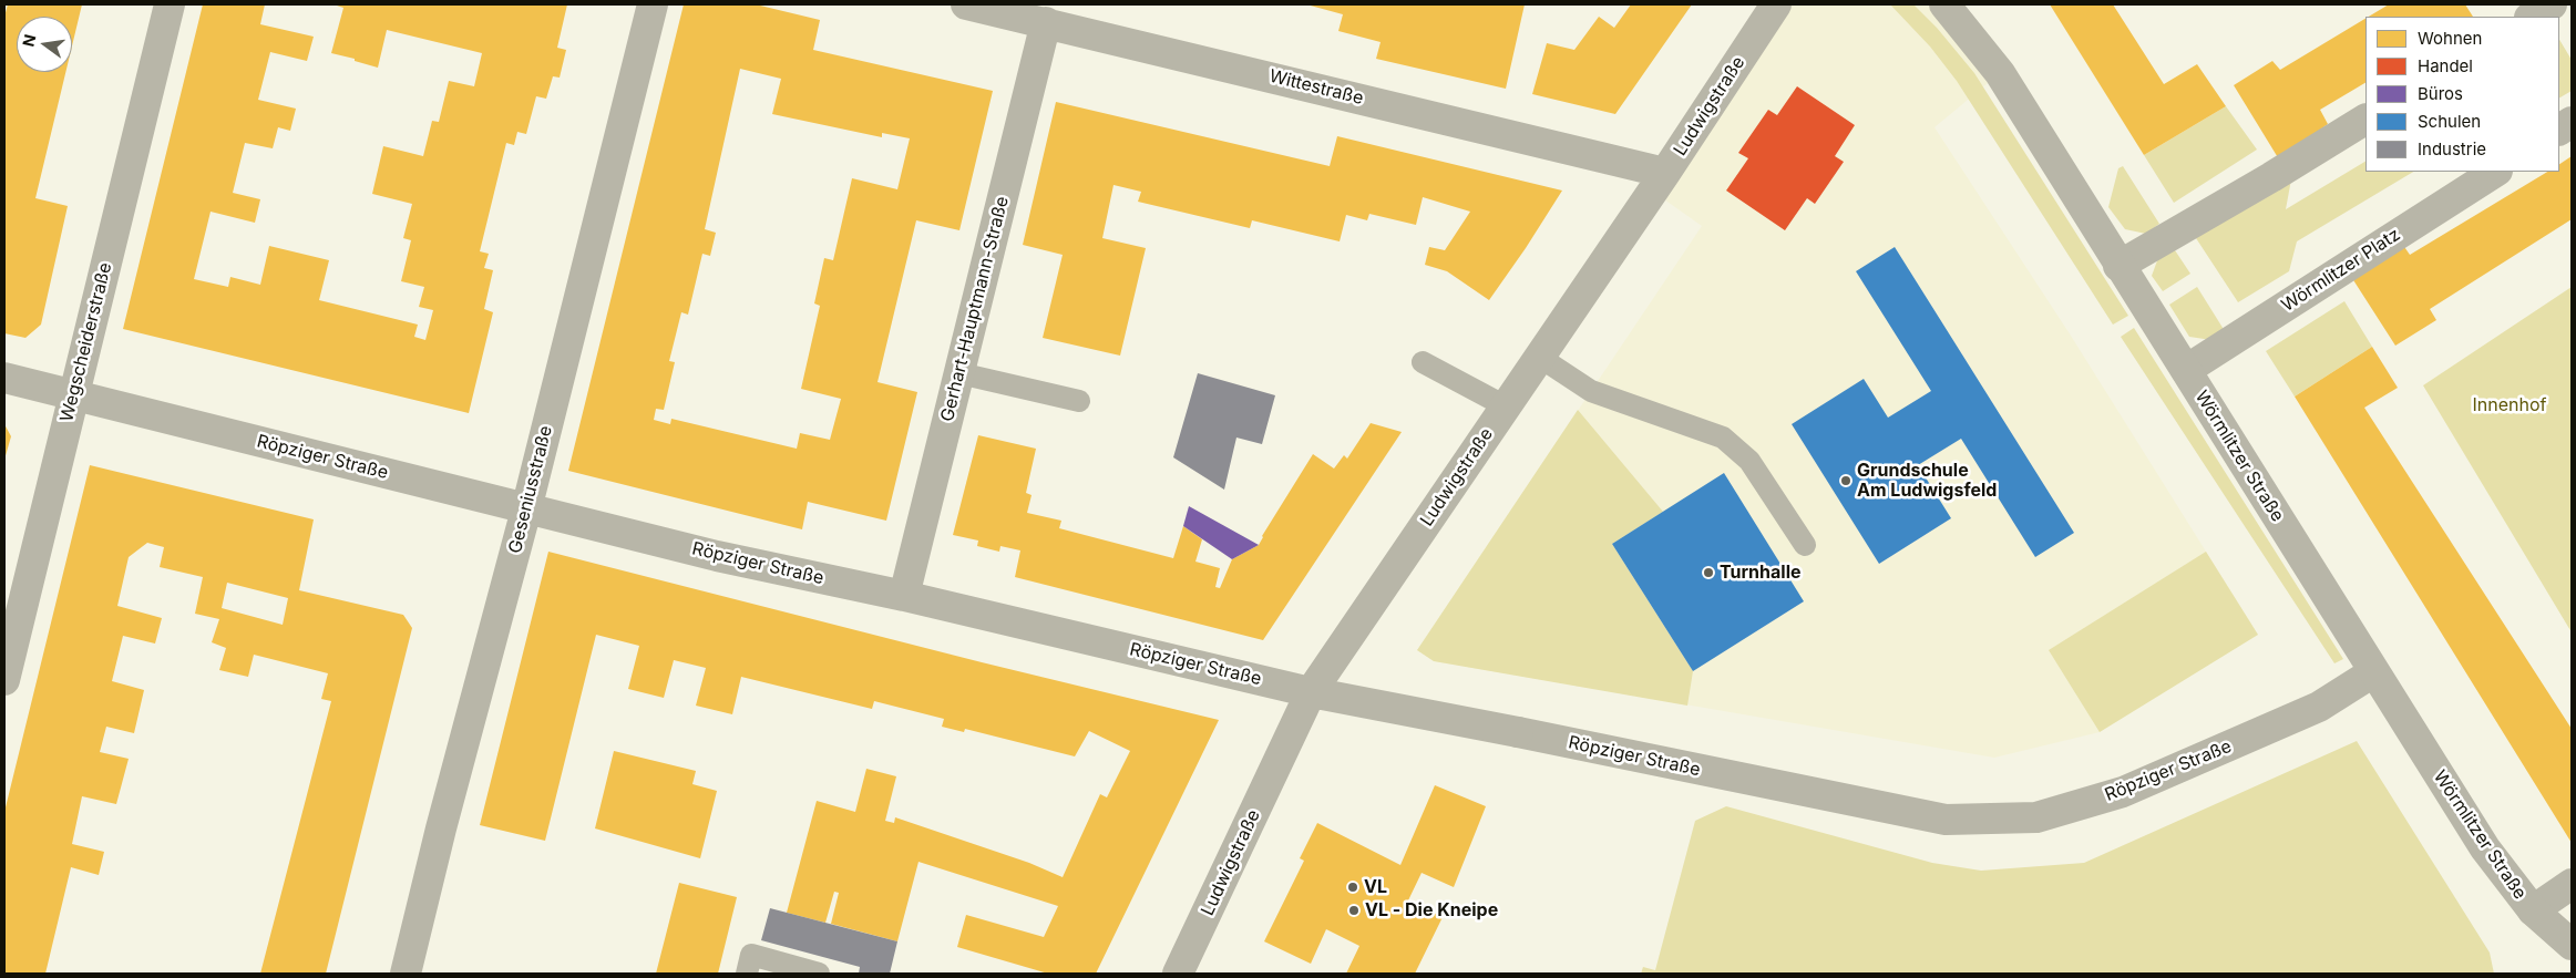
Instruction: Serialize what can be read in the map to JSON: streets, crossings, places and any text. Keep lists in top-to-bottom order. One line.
{"streets":{"street":["Wittestraße","Ludwigstraße","Wörmlitzer Platz","Gerhart-Hauptmann-Straße","Wegscheiderstraße","Wörmlitzer Straße","Röpziger Straße","Geseniusstraße"]},"crossings":[["Wittestraße","Ludwigstraße"],["Wittestraße","Gerhart-Hauptmann-Straße"],["Ludwigstraße","Röpziger Straße"],["Wörmlitzer Platz","Wörmlitzer Straße"],["Gerhart-Hauptmann-Straße","Röpziger Straße"],["Wegscheiderstraße","Röpziger Straße"],["Wörmlitzer Straße","Röpziger Straße"],["Röpziger Straße","Geseniusstraße"]],"parks":["Innenhof"],"places":["Grundschule Am Ludwigsfeld","Turnhalle","VL","VL - Die Kneipe"],"legend":["Wohnen","Handel","Büros","Schulen","Industrie"],"north":"left"}
